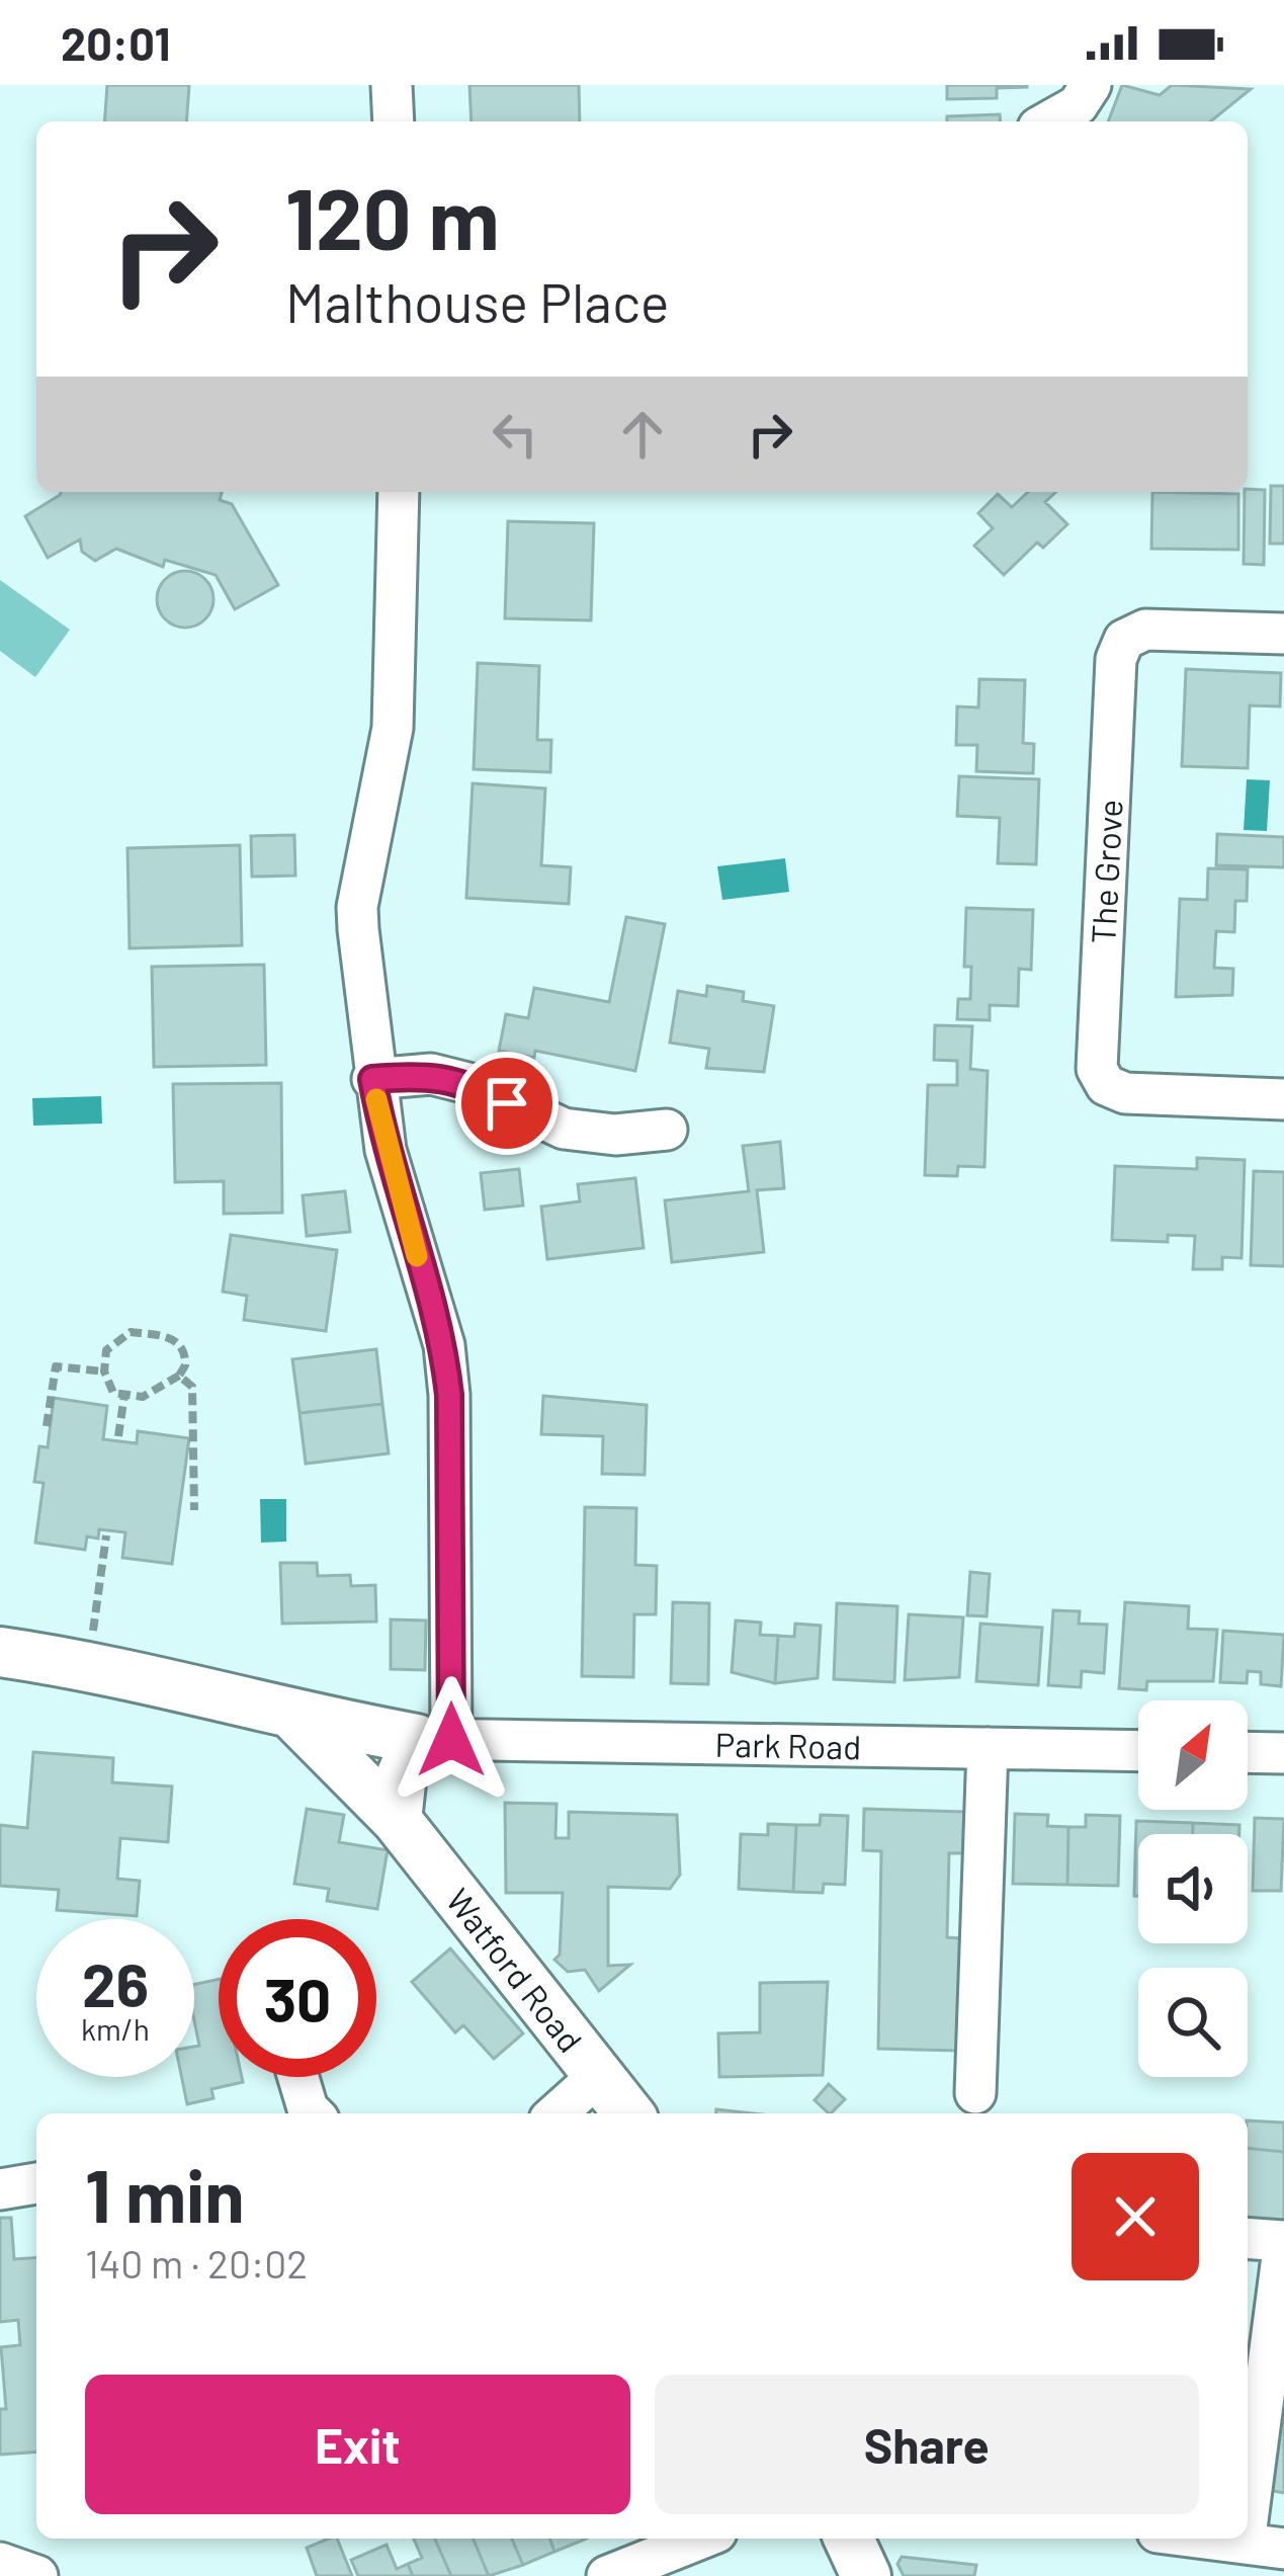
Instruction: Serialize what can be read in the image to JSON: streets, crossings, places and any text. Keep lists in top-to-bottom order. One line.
{"streets":{"main road":["Watford Road"],"street":["The Grove","Park Road"]},"north":"top right","page":{"status":"20:01","turn":["120 m","Malthouse Place"],"speed":"26 km/h","limit":"30","heading":["1 min","140 m · 20:02"],"buttons":["Exit","Share"]}}
